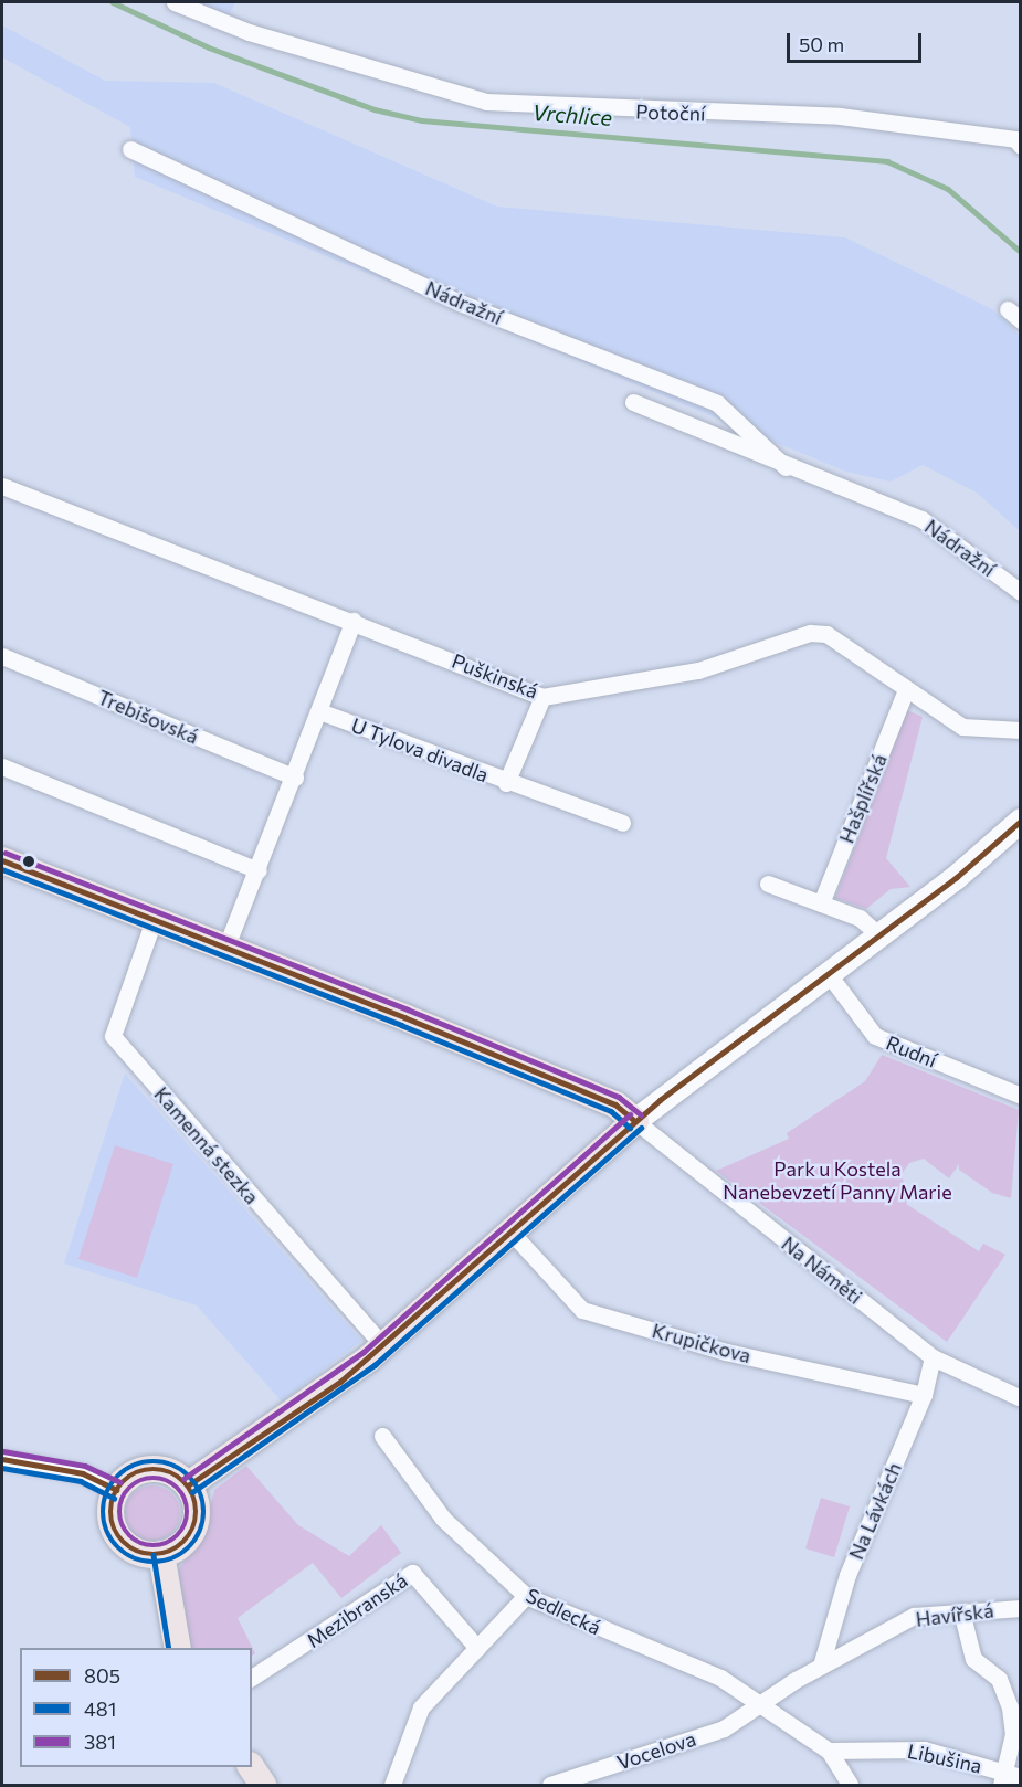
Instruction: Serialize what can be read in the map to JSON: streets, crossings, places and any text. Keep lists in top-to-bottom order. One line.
{"streets":{"street":["Potoční","Nádražní","Puškinská","Trebišovská","U Tylova divadla","Hašplířská","Rudní","Kamenná stezka","Na Náměti","Krupičkova","Na Lávkách","Mezibranská","Sedlecká","Havířská","Vocelova","Libušina"]},"crossings":[["Puškinská","U Tylova divadla"],["Puškinská","Hašplířská"],["Na Náměti","Na Lávkách"],["Krupičkova","Na Lávkách"],["Na Lávkách","Havířská"],["Sedlecká","Havířská"],["Sedlecká","Vocelova"],["Sedlecká","Libušina"],["Havířská","Vocelova"]],"water":["Vrchlice"],"parks":["Park u Kostela Nanebevzetí Panny Marie"],"lines":["transit line 805","transit line 381","transit line 481"],"legend":["805","481","381"],"scale_bar":"50 m"}
